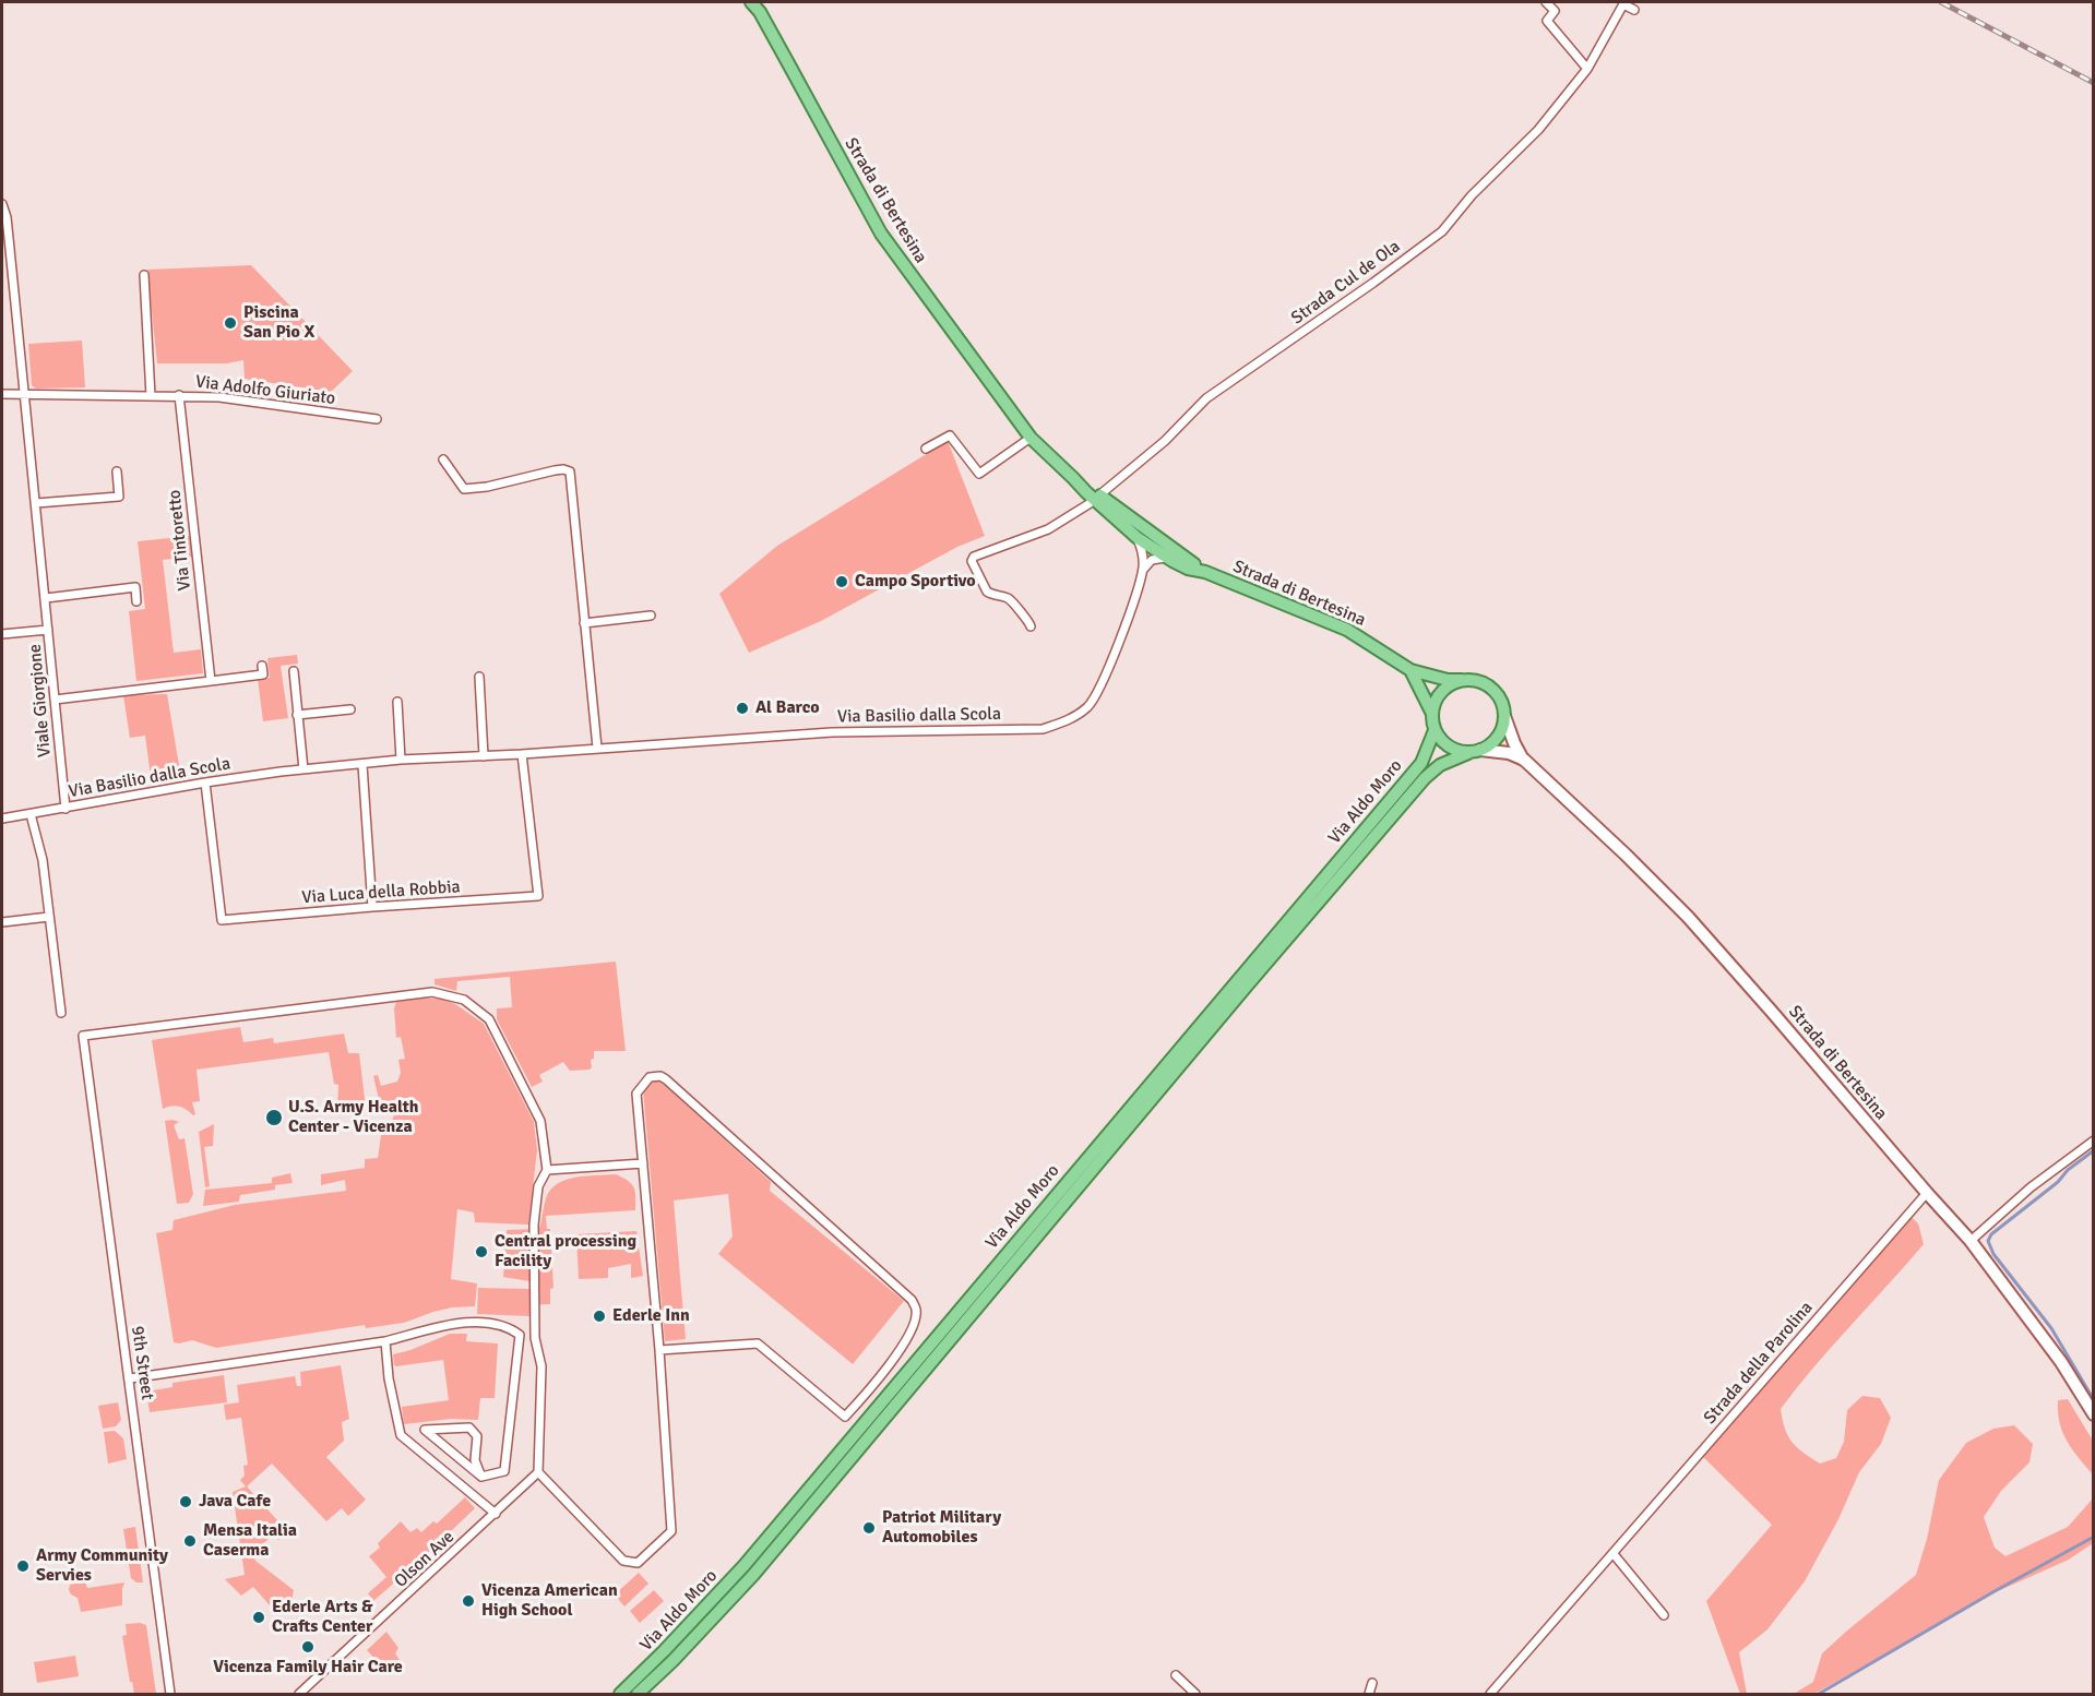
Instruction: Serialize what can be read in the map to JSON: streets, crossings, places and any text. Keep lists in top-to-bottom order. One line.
{"streets":{"main road":["Strada di Bertesina","Via Aldo Moro"],"street":["Strada Cul de Ola","Via Adolfo Giuriato","Via Tintoretto","Viale Giorgione","Via Basilio dalla Scola","Via Luca della Robbia","9th Street","Strada della Parolina","Olson Ave"]},"crossings":[["Strada di Bertesina","Strada Cul de Ola"],["Strada di Bertesina","Via Basilio dalla Scola"],["Strada di Bertesina","Via Aldo Moro"],["Strada di Bertesina","Strada della Parolina"],["Via Adolfo Giuriato","Via Tintoretto"],["Via Adolfo Giuriato","Viale Giorgione"],["Viale Giorgione","Via Basilio dalla Scola"],["Via Basilio dalla Scola","Via Luca della Robbia"]],"places":["Piscina San Pio X","Campo Sportivo","Al Barco","U.S. Army Health Center - Vicenza","Central processing Facility","Ederle Inn","Java Cafe","Patriot Military Automobiles","Mensa Italia Caserma","Army Community Servies","Vicenza American High School","Ederle Arts & Crafts Center","Vicenza Family Hair Care"]}
